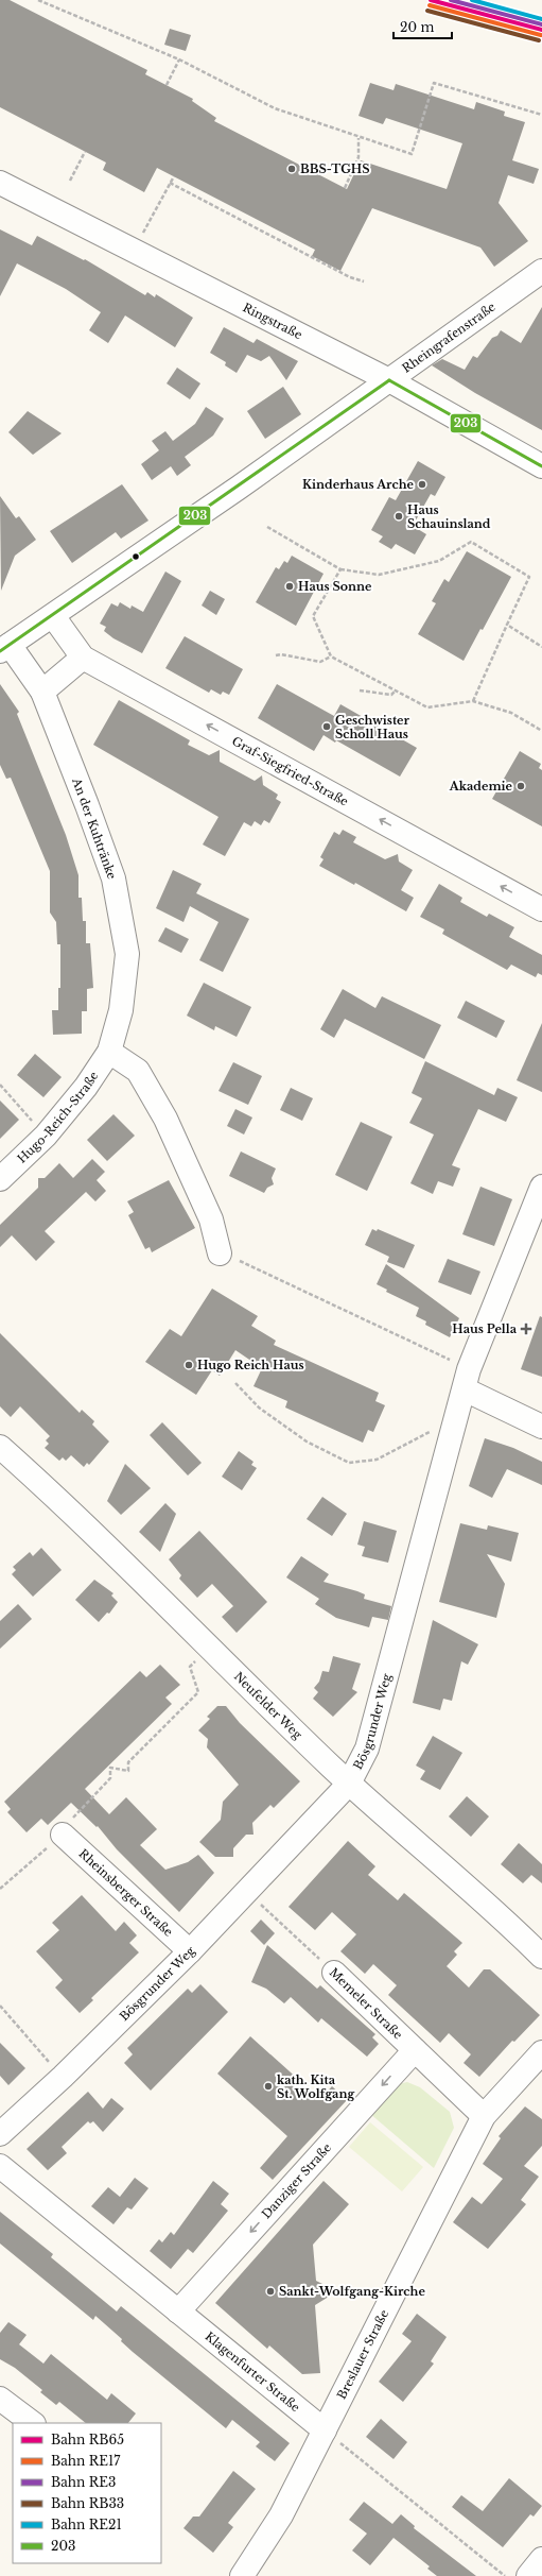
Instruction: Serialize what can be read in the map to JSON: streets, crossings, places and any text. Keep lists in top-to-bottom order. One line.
{"streets":{"street":["Ringstraße","Rheingrafenstraße","Graf-Siegfried-Straße","An der Kuhtränke","Hugo-Reich-Straße","Neufelder Weg","Bösgrunder Weg","Rheinsberger Straße","Memeler Straße","Danziger Straße","Breslauer Straße","Klagenfurter Straße"]},"crossings":[["Ringstraße","Rheingrafenstraße"],["Rheingrafenstraße","Graf-Siegfried-Straße"],["Rheingrafenstraße","An der Kuhtränke"],["An der Kuhtränke","Hugo-Reich-Straße"],["Neufelder Weg","Bösgrunder Weg"],["Bösgrunder Weg","Rheinsberger Straße"],["Bösgrunder Weg","Memeler Straße"],["Memeler Straße","Danziger Straße"],["Memeler Straße","Breslauer Straße"],["Danziger Straße","Klagenfurter Straße"],["Breslauer Straße","Klagenfurter Straße"]],"one_way":["Graf-Siegfried-Straße","Danziger Straße"],"places":{"other":["BBS-TGHS","Kinderhaus Arche","Haus Schauinsland","Haus Sonne","Geschwister Scholl Haus","Akademie","Hugo Reich Haus","kath. Kita St. Wolfgang","Sankt-Wolfgang-Kirche"],"health":["Haus Pella"]},"lines":["rail line RB65","rail line RE3","rail line RE21","rail line RE17","rail line RB33","transit line 203"],"legend":["Bahn RB65","Bahn RE17","Bahn RE3","Bahn RB33","Bahn RE21","203"],"scale_bar":"20 m"}
